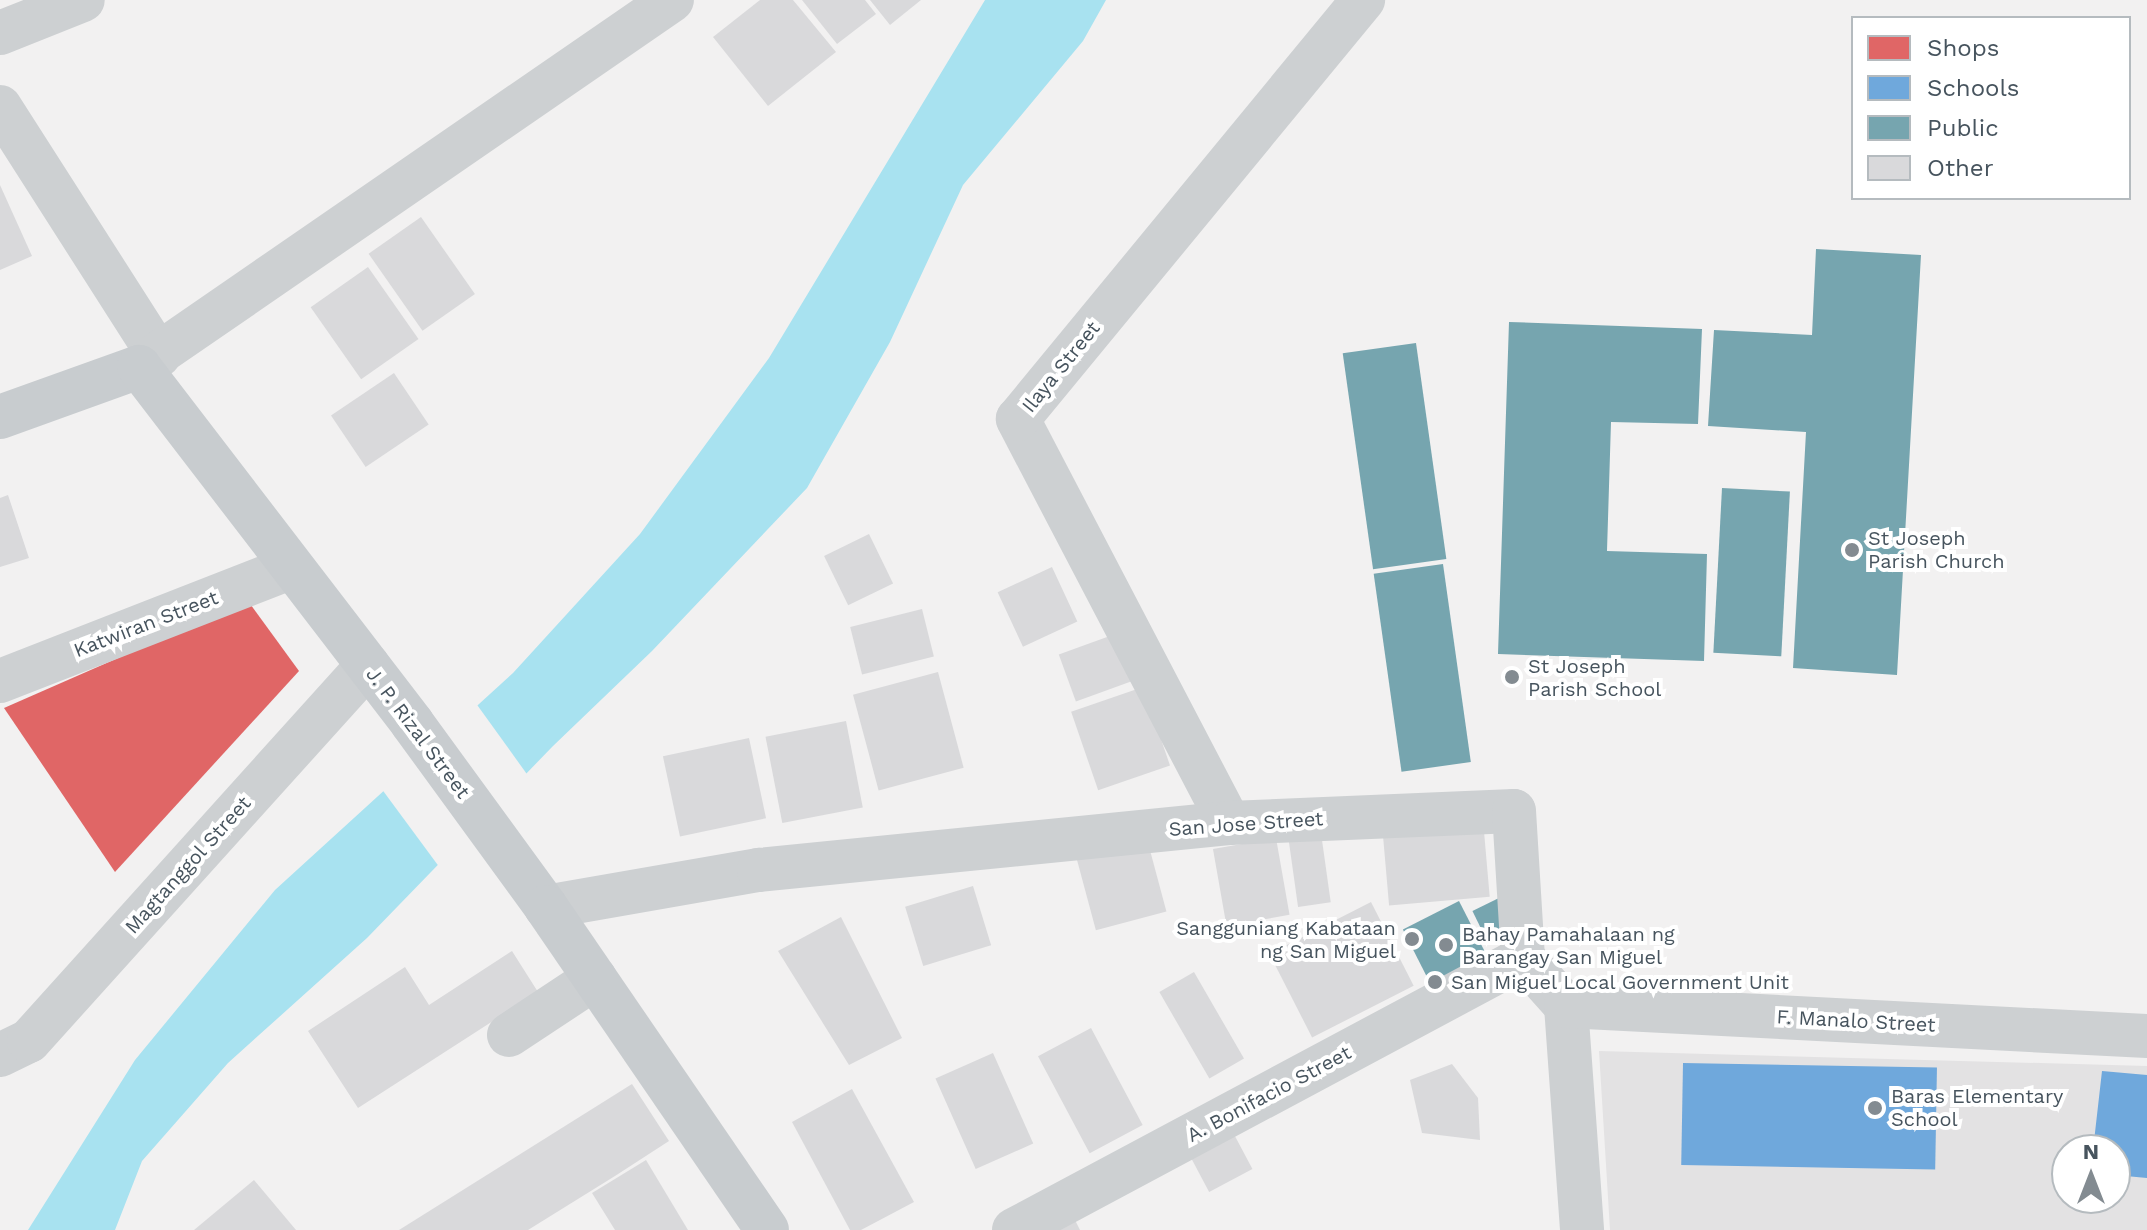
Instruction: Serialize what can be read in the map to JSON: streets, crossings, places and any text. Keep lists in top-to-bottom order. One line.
{"streets":{"main road":["J. P. Rizal Street"],"street":["Ilaya Street","Katwiran Street","San Jose Street","Magtanggol Street","F. Manalo Street","A. Bonifacio Street"]},"crossings":[["Ilaya Street","San Jose Street"],["Katwiran Street","J. P. Rizal Street"],["J. P. Rizal Street","San Jose Street"],["J. P. Rizal Street","Magtanggol Street"],["San Jose Street","A. Bonifacio Street"]],"places":["St Joseph Parish Church","St Joseph Parish School","Sangguniang Kabataan ng San Miguel","Bahay Pamahalaan ng Barangay San Miguel","San Miguel Local Government Unit","Baras Elementary School"],"legend":["Shops","Schools","Public","Other"],"north":"top"}
